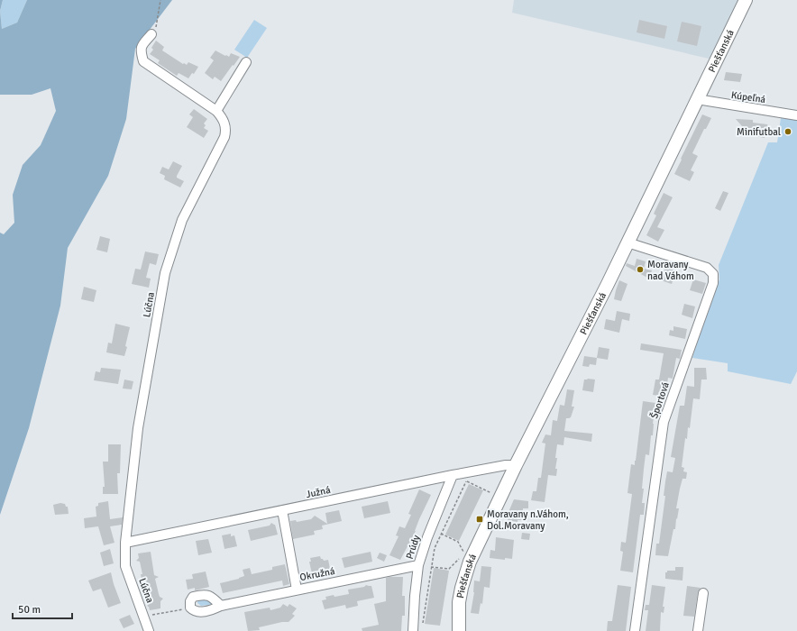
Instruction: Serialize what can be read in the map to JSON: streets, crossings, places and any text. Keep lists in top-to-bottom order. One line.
{"streets":{"main road":["Piešťanská"],"street":["Kúpeľná","Lúčna","Športová","Južná","Prúdy","Okružná"]},"crossings":[["Piešťanská","Kúpeľná"],["Piešťanská","Športová"],["Piešťanská","Južná"],["Lúčna","Južná"],["Južná","Prúdy"],["Prúdy","Okružná"]],"places":{"other":["Minifutbal","Moravany nad Váhom"],"transit":["Moravany n.Váhom, Dol.Moravany"]},"scale_bar":"50 m"}
